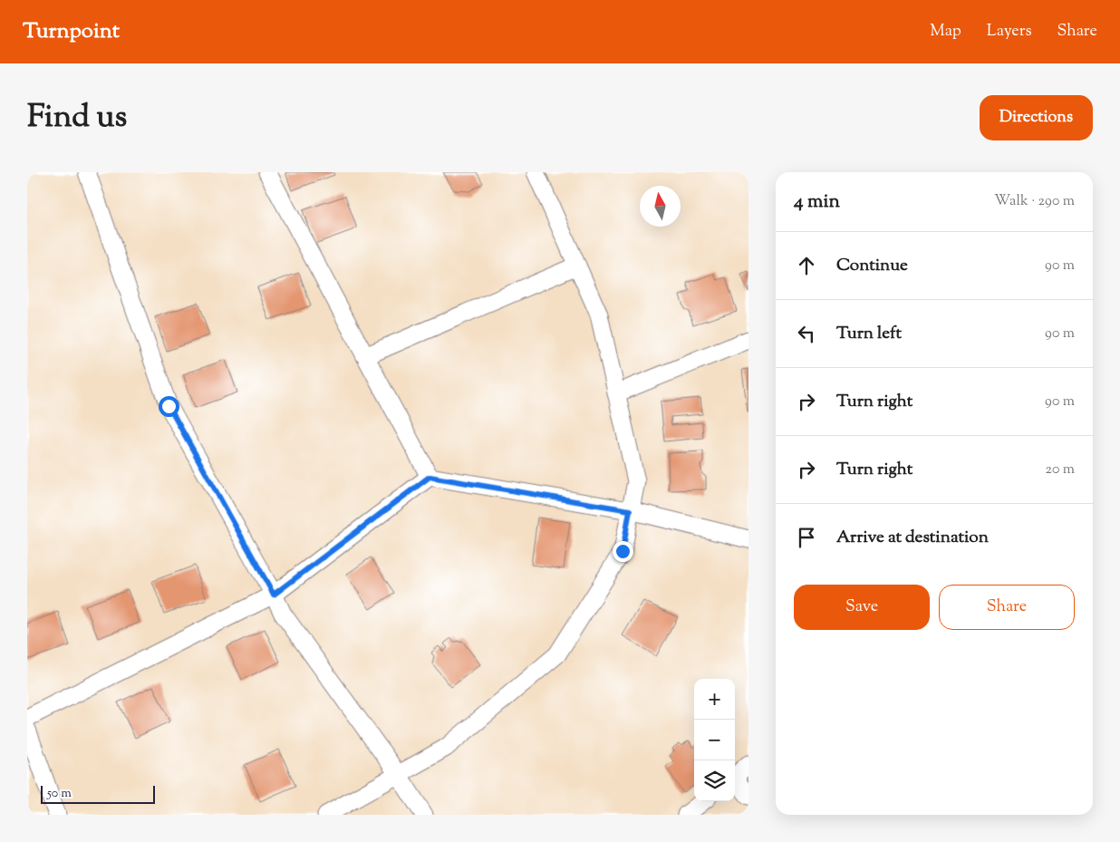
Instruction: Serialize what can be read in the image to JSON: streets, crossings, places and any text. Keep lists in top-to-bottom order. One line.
{"scale_bar":"50 m","north":"top","page":{"header":"Turnpoint","nav":["Map","Layers","Share"],"title":"Find us","buttons":["Directions",["Save","Share"]],"heading":["4 min","Walk · 290 m"],"list":[["Continue","90 m"],["Turn left","90 m"],["Turn right","90 m"],["Turn right","20 m"],"Arrive at destination"],"map_buttons":["+","−"],"scale":"50 m"}}
